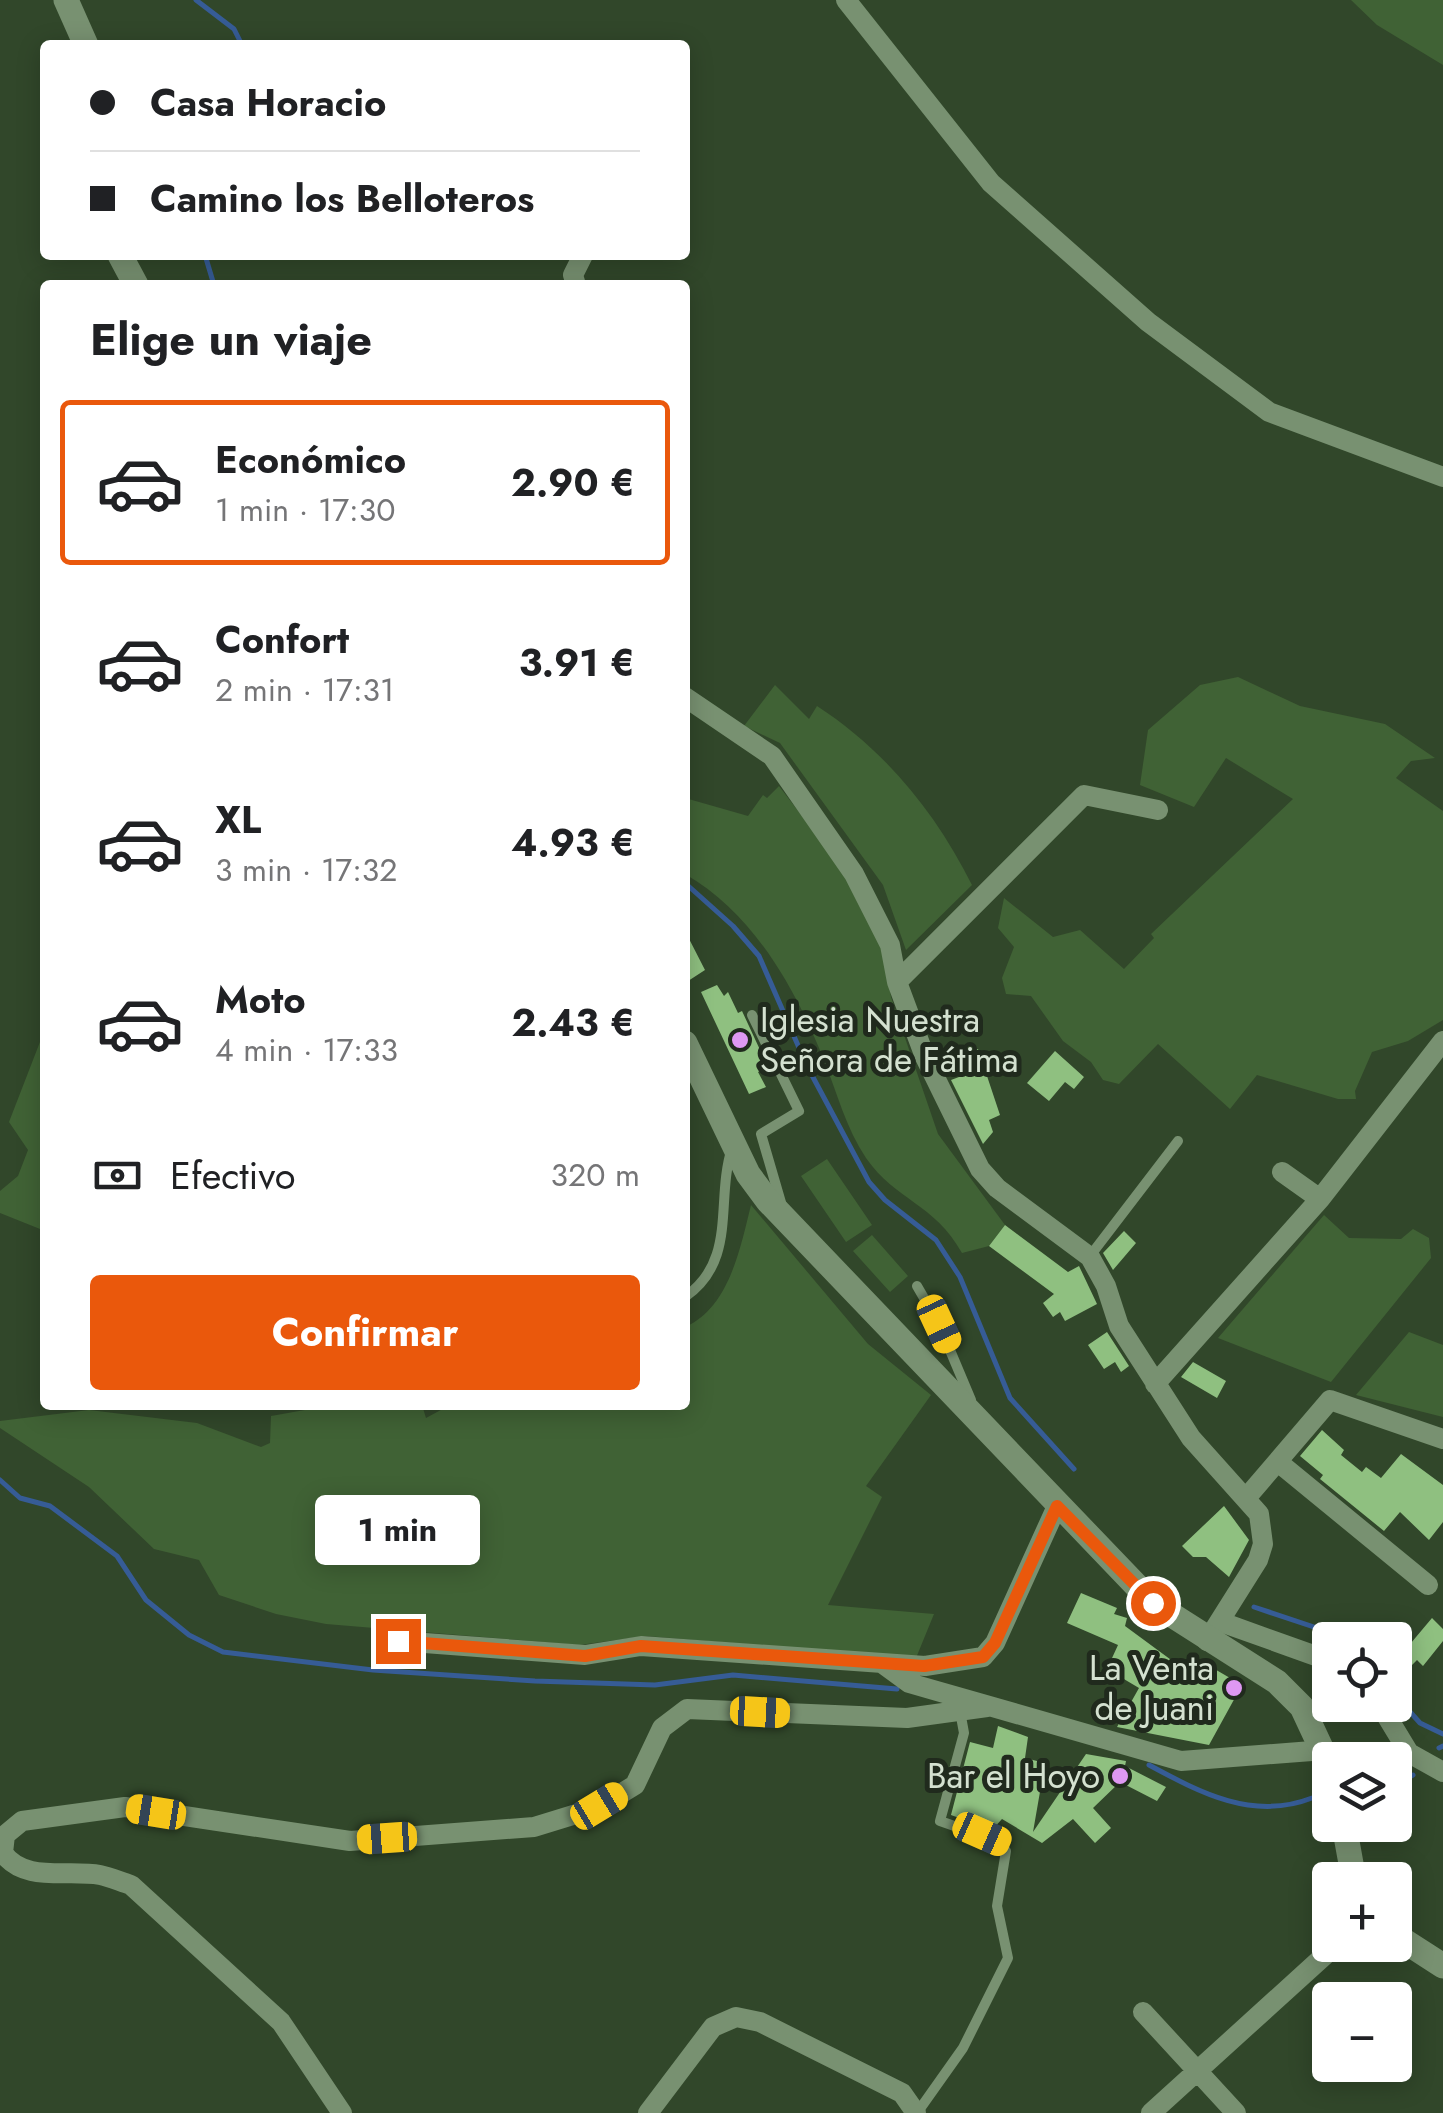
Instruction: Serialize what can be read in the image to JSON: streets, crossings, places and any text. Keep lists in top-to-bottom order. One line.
{"places":["Iglesia Nuestra Señora de Fátima","La Venta de Juani","Bar el Hoyo"],"page":{"banner":["Casa Horacio","Camino los Belloteros"],"heading":"Elige un viaje","list":[{"name":"Económico","note":"1 min · 17:30","value":"2.90 €"},{"name":"Confort","note":"2 min · 17:31","value":"3.91 €"},{"name":"XL","note":"3 min · 17:32","value":"4.93 €"},{"name":"Moto","note":"4 min · 17:33","value":"2.43 €"}],"pay":["Efectivo","320 m"],"buttons":"Confirmar","bubble":"1 min","map_buttons":["+","−"]}}
